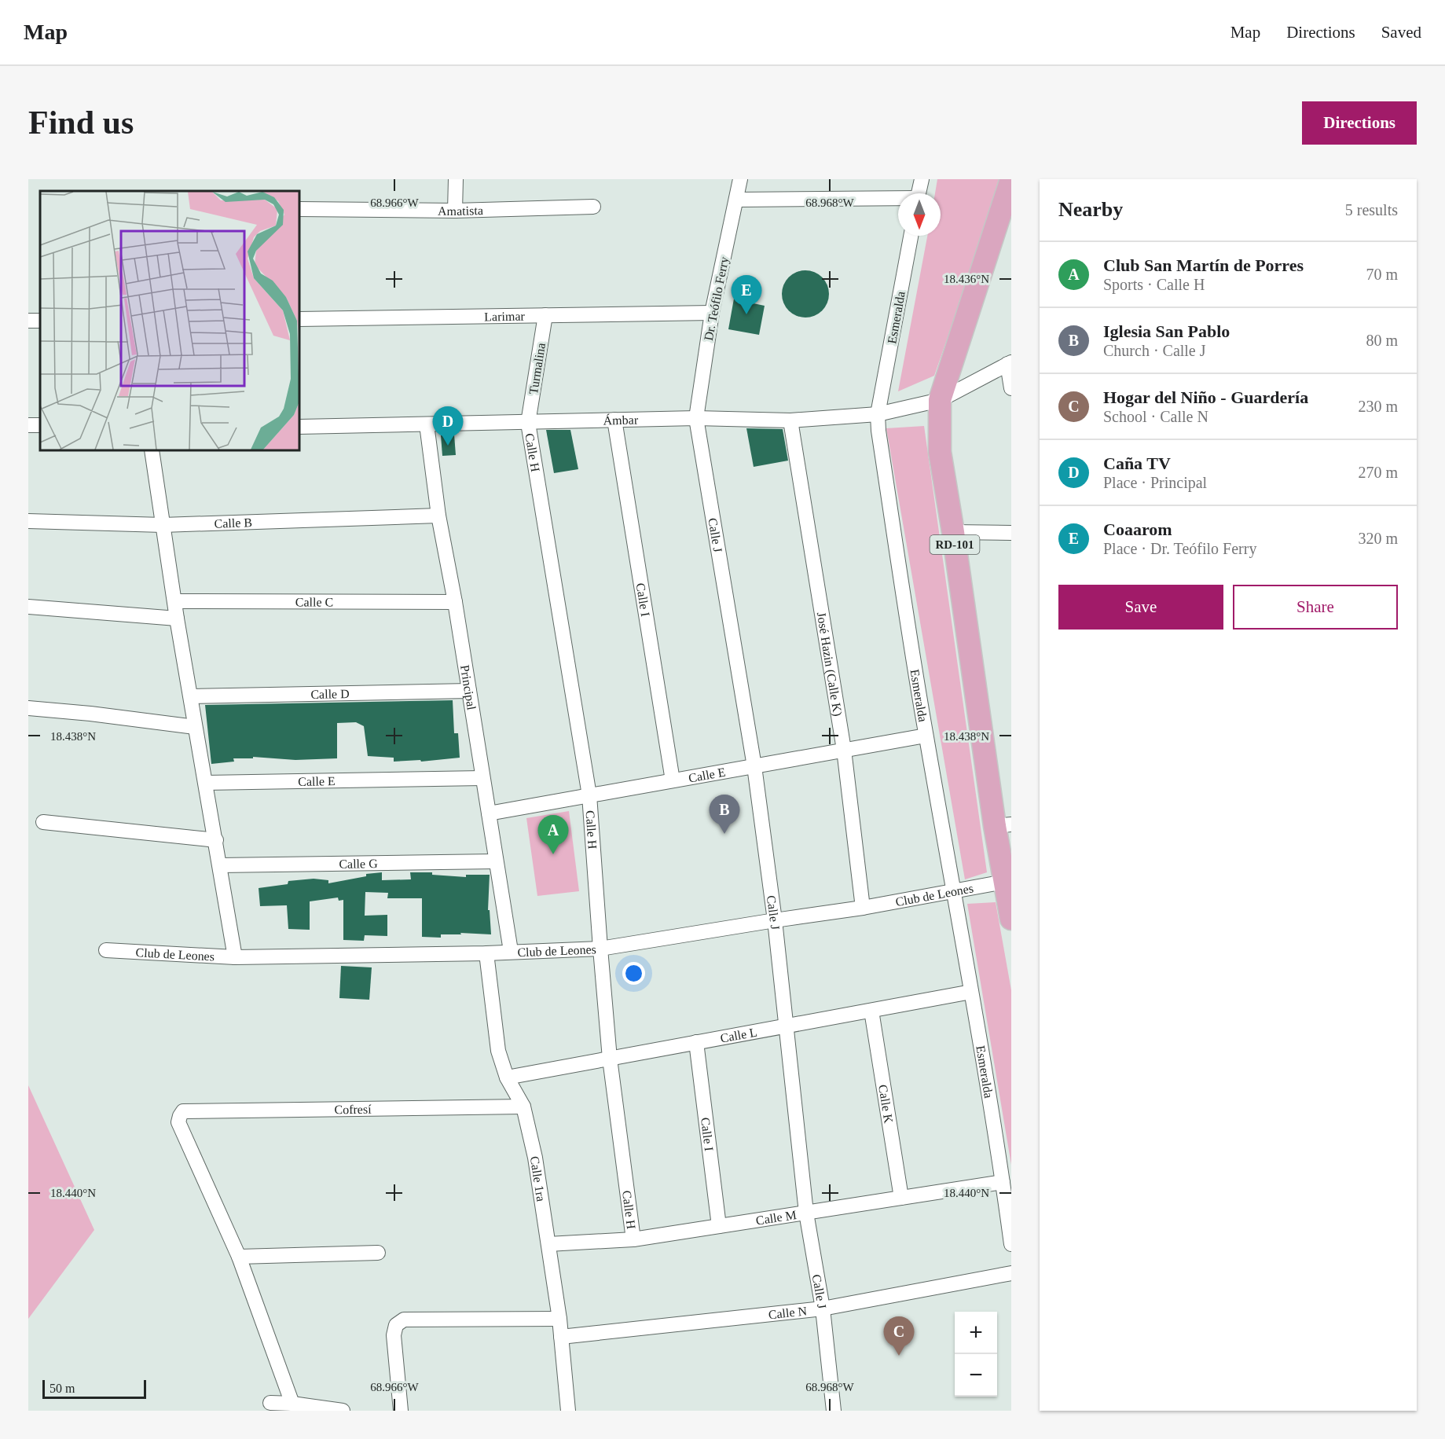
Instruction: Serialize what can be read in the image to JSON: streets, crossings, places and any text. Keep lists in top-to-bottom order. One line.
{"streets":{"main road":["RD-101"],"street":["Amatista","Dr. Teófilo Ferry","Larimar","Esmeralda","Turmalina","Ámbar","Calle H","Calle B","Calle J","Calle I","Calle C","José Hazin (Calle K)","Principal","Calle D","Calle E","Calle G","Club de Leones","Calle L","Calle K","Cofresí","Calle 1ra","Calle M","Calle N"]},"crossings":[["Dr. Teófilo Ferry","Larimar"],["Dr. Teófilo Ferry","Ámbar"],["Dr. Teófilo Ferry","Calle J"],["Larimar","Turmalina"],["Esmeralda","Ámbar"],["Esmeralda","Calle E"],["Esmeralda","Club de Leones"],["Esmeralda","Calle L"],["Esmeralda","Calle M"],["Turmalina","Ámbar"],["Turmalina","Calle H"],["Ámbar","Calle H"],["Ámbar","Calle J"],["Ámbar","RD-101"],["Ámbar","Calle I"],["Ámbar","José Hazin (Calle K)"],["Ámbar","Principal"],["Calle H","Calle E"],["Calle H","Club de Leones"],["Calle H","Calle L"],["Calle H","Calle M"],["Calle B","Principal"],["Calle J","Calle E"],["Calle J","Club de Leones"],["Calle J","Calle L"],["Calle J","Calle M"],["Calle J","Calle N"],["RD-101","Club de Leones"],["Calle I","Calle E"],["Calle I","Calle L"],["Calle I","Calle M"],["Calle C","Principal"],["José Hazin (Calle K)","Calle E"],["José Hazin (Calle K)","Club de Leones"],["Principal","Calle D"],["Principal","Calle E"],["Principal","Calle G"],["Principal","Club de Leones"],["Club de Leones","Calle 1ra"],["Calle L","Calle K"],["Calle L","Calle 1ra"],["Calle K","Calle M"],["Cofresí","Calle 1ra"],["Calle 1ra","Calle M"],["Calle 1ra","Calle N"]],"scale_bar":"50 m","north":"bottom","page":{"header":"Map","nav":["Map","Directions","Saved"],"buttons":["Directions",["Save","Share"]],"title":"Find us","heading":["Nearby","5 results"],"list":[{"mark":"A","name":"Club San Martín de Porres","note":"Sports · Calle H","value":"70 m"},{"mark":"B","name":"Iglesia San Pablo","note":"Church · Calle J","value":"80 m"},{"mark":"C","name":"Hogar del Niño - Guardería","note":"School · Calle N","value":"230 m"},{"mark":"D","name":"Caña TV","note":"Place · Principal","value":"270 m"},{"mark":"E","name":"Coaarom","note":"Place · Dr. Teófilo Ferry","value":"320 m"}],"pins":["E","D","B","A","C"],"map_buttons":["+","−"],"scale":"50 m"},"coordinates":["68.966°W","68.968°W","18.436°N","18.438°N","18.440°N"]}
